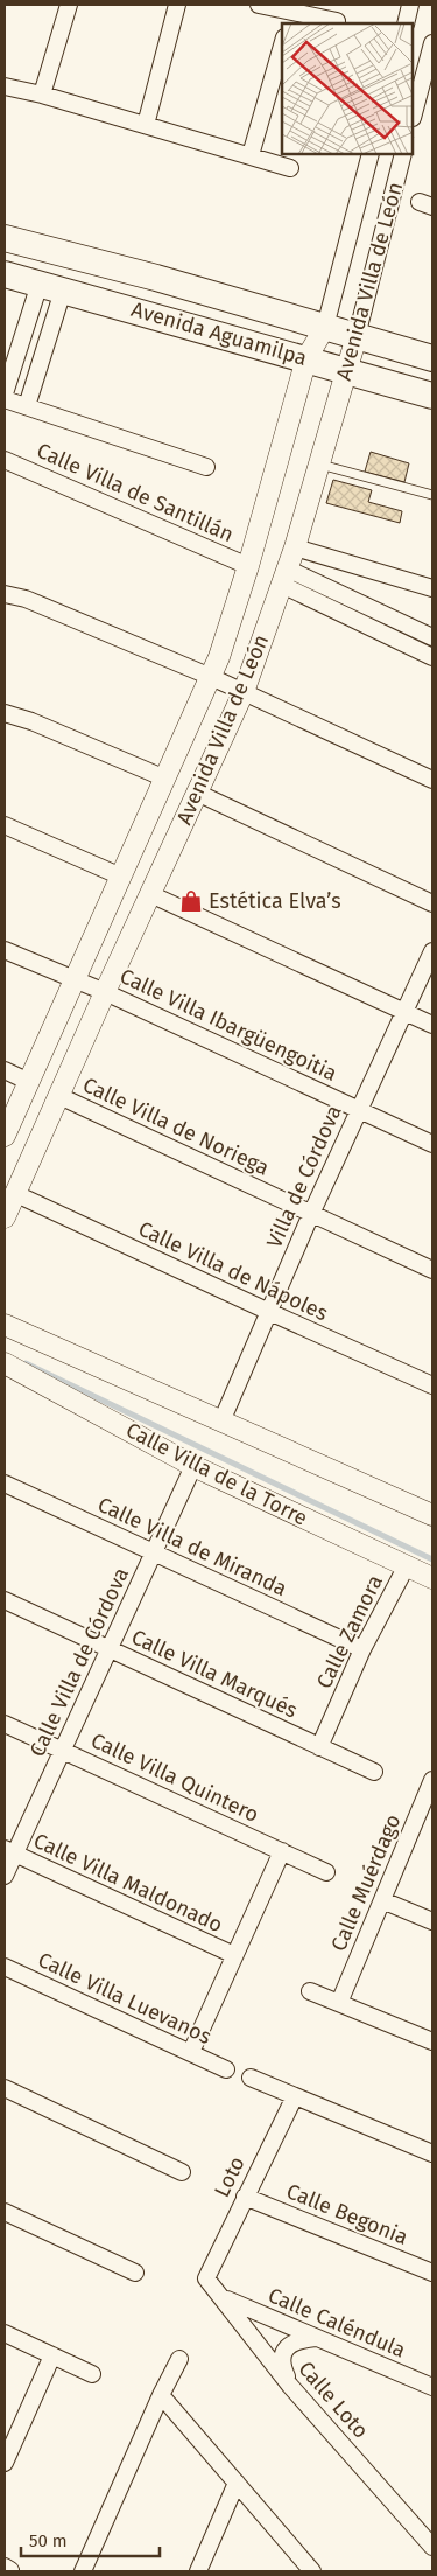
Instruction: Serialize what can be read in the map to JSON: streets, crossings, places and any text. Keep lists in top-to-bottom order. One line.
{"streets":{"main road":["Avenida Aguamilpa"],"street":["Avenida Villa de León","Calle Villa de Santillán","Calle Villa Ibargüengoitia","Calle Villa de Noriega","Villa de Córdova","Calle Villa de Nápoles","Calle Villa de la Torre","Calle Villa de Miranda","Calle Zamora","Calle Villa de Córdova","Calle Villa Marqués","Calle Villa Quintero","Calle Villa Maldonado","Calle Muérdago","Calle Villa Luevanos","Loto","Calle Begonia","Calle Caléndula","Calle Loto"]},"crossings":[["Avenida Villa de León","Avenida Aguamilpa"],["Avenida Villa de León","Calle Villa de Santillán"],["Avenida Villa de León","Calle Villa Ibargüengoitia"],["Avenida Villa de León","Calle Villa de Noriega"],["Avenida Villa de León","Calle Villa de Nápoles"],["Calle Villa Ibargüengoitia","Villa de Córdova"],["Calle Villa de Noriega","Villa de Córdova"],["Villa de Córdova","Calle Villa de Nápoles"],["Calle Villa de la Torre","Calle Zamora"],["Calle Villa de la Torre","Calle Villa de Córdova"],["Calle Villa de Miranda","Calle Zamora"],["Calle Villa de Miranda","Calle Villa de Córdova"],["Calle Zamora","Calle Villa Marqués"],["Calle Villa de Córdova","Calle Villa Marqués"],["Calle Villa de Córdova","Calle Villa Quintero"],["Calle Villa de Córdova","Calle Villa Maldonado"],["Loto","Calle Begonia"],["Loto","Calle Loto"],["Calle Caléndula","Calle Loto"]],"places":{"shop":["Estética Elva’s"]},"scale_bar":"50 m"}
